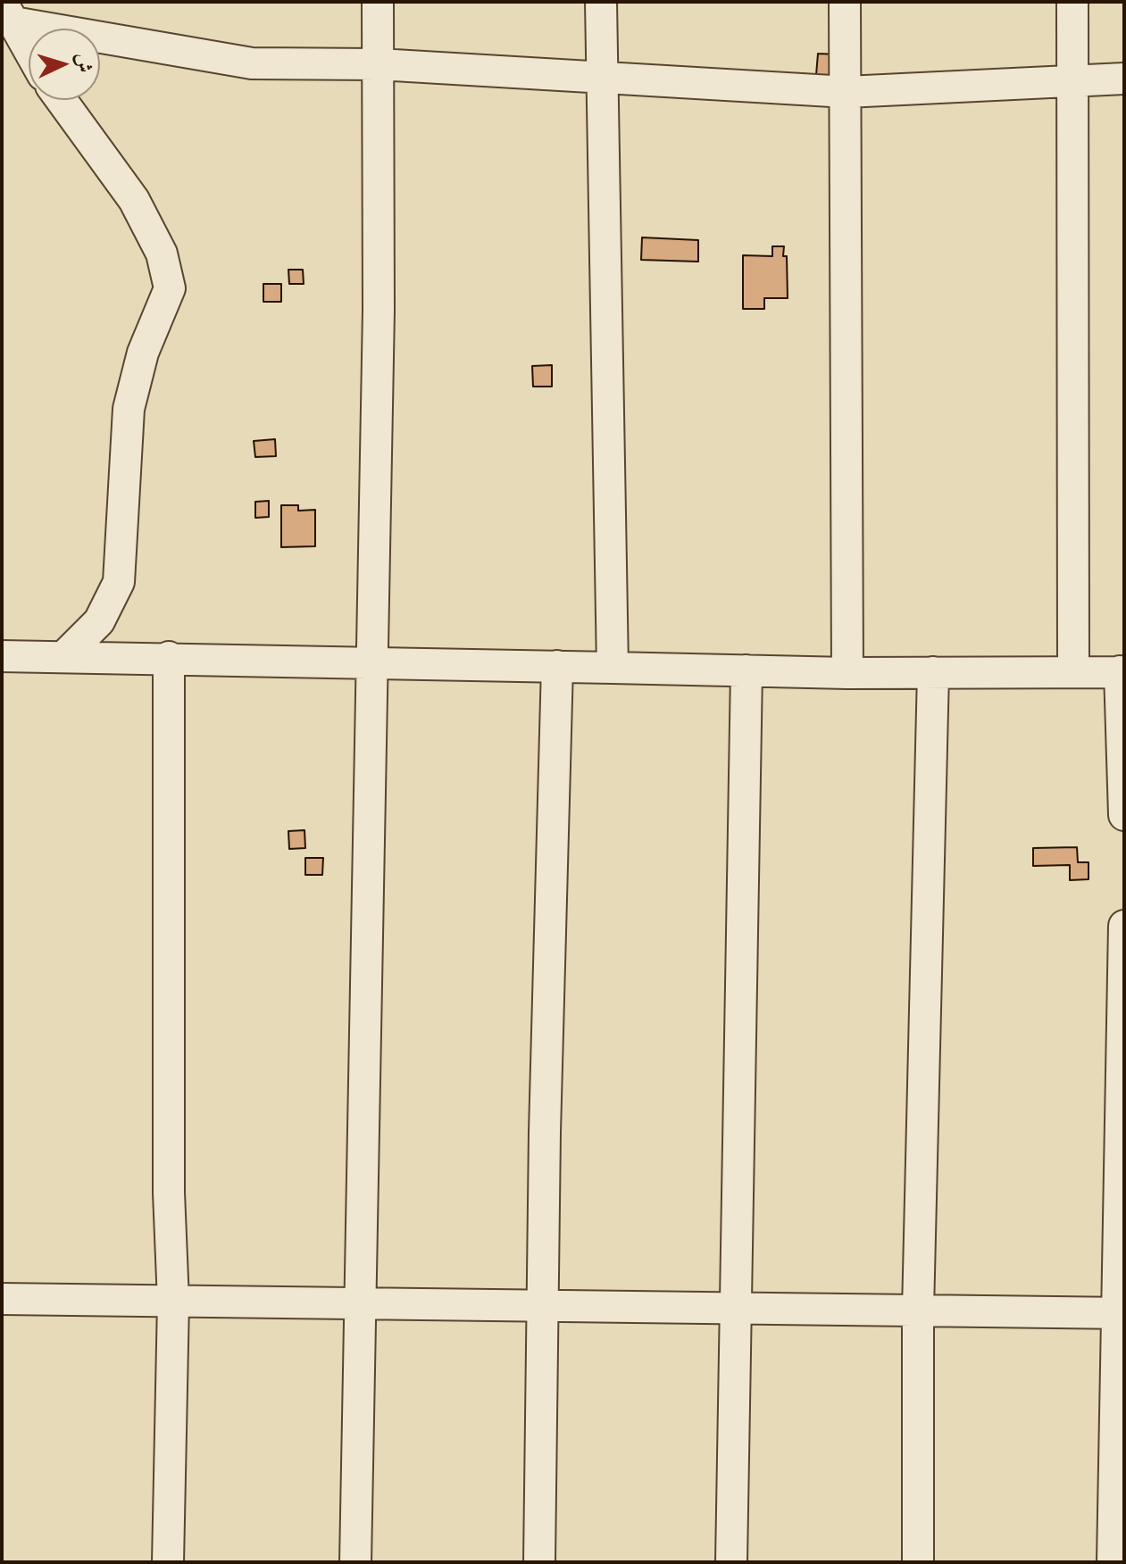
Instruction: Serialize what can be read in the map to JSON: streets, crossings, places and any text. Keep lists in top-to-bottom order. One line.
{"north":"right"}
